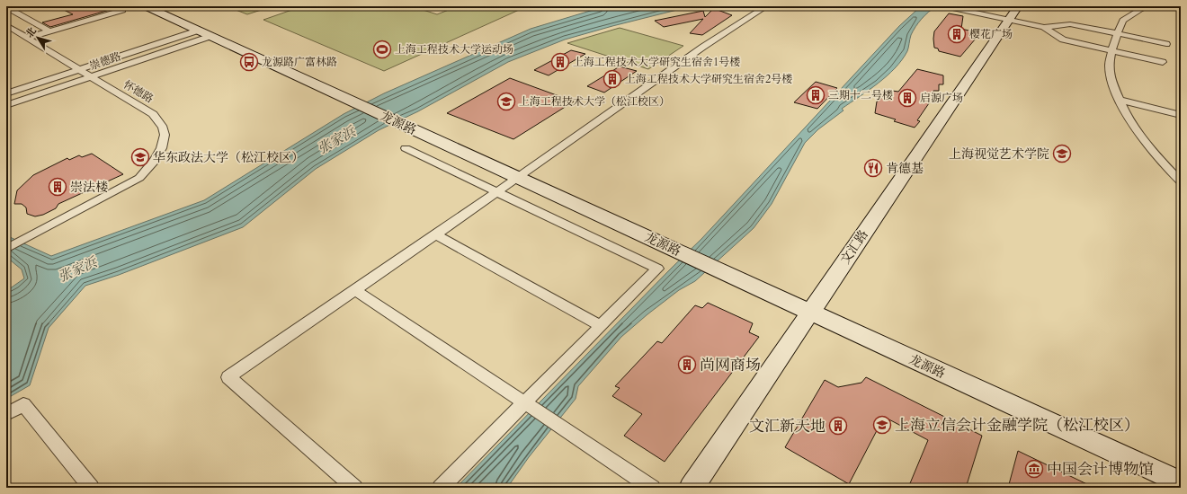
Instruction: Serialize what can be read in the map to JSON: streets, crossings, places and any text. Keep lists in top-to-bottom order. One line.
{"streets":{"main road":["龙源路","文汇路"],"street":["崇德路","怀德路"]},"crossings":[["崇德路","怀德路"],["崇德路","龙源路"],["龙源路","文汇路"]],"water":["张家浜"],"places":{"building":["樱花广场","上海工程技术大学研究生宿舍1号楼","上海工程技术大学研究生宿舍2号楼","三期十二号楼","启源广场","崇法楼","尚网商场","文汇新天地"],"sports":["上海工程技术大学运动场"],"bus stop":["龙源路广富林路"],"school or university":["上海工程技术大学（松江校区）","上海视觉艺术学院","华东政法大学（松江校区）","上海立信会计金融学院（松江校区）"],"restaurant":["肯德基"],"museum":["中国会计博物馆"]},"north":"top left"}
